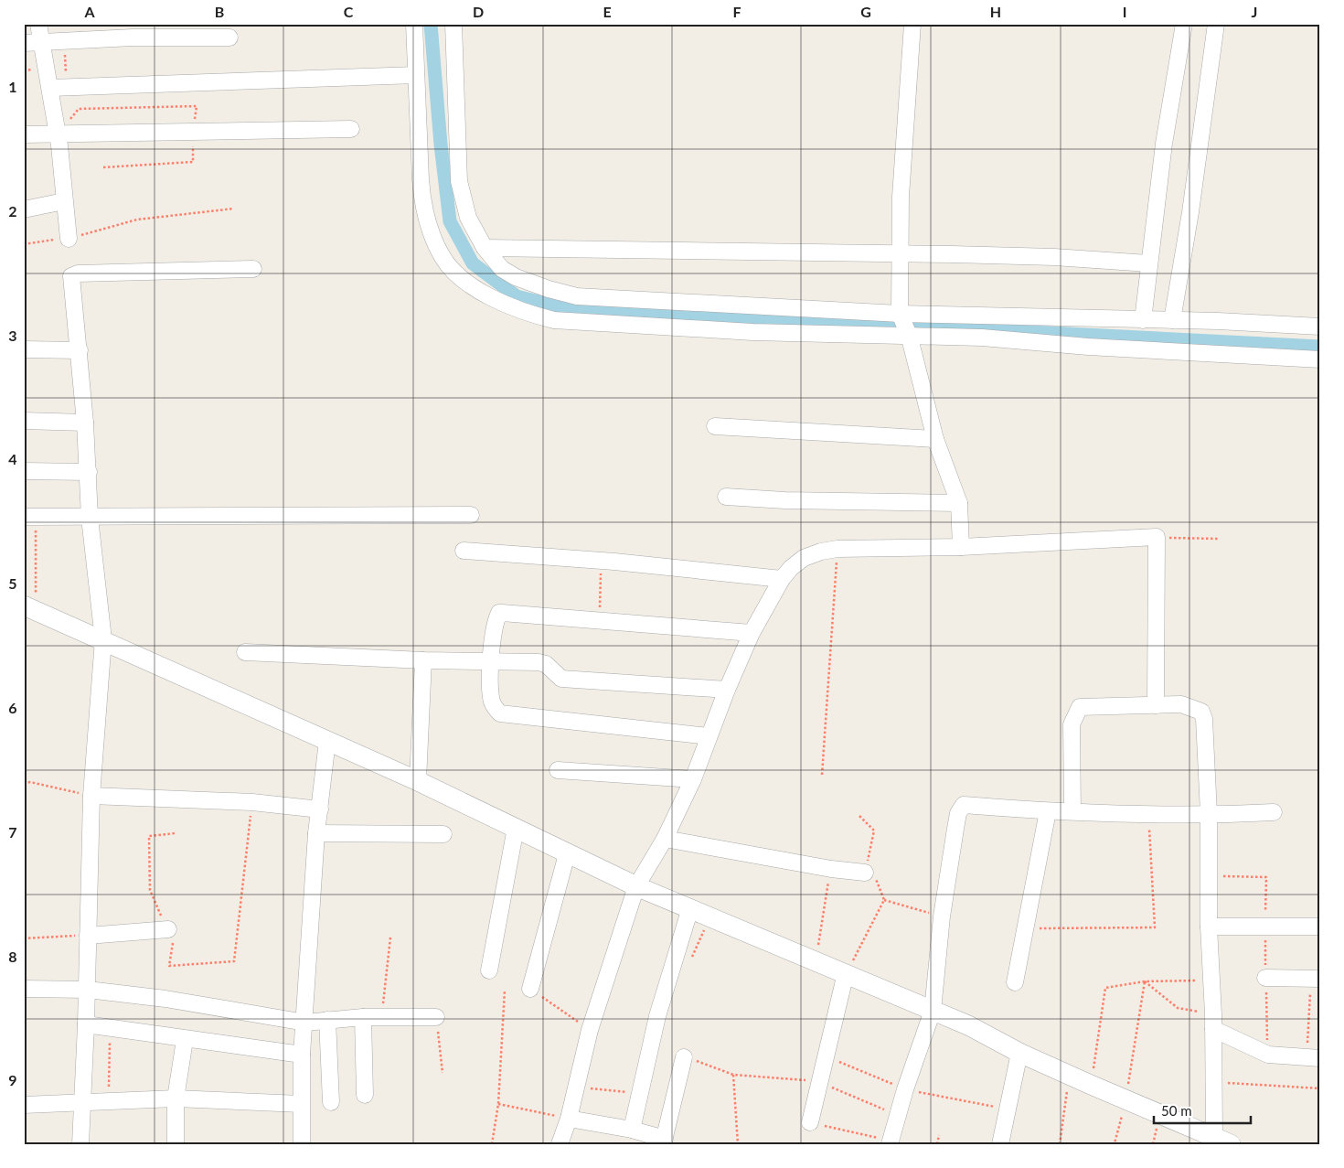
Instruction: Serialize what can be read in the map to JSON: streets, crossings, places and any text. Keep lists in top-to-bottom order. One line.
{"scale_bar":"50 m","grid":{"columns":["A","B","C","D","E","F","G","H","I","J"],"rows":["1","2","3","4","5","6","7","8","9"]}}
